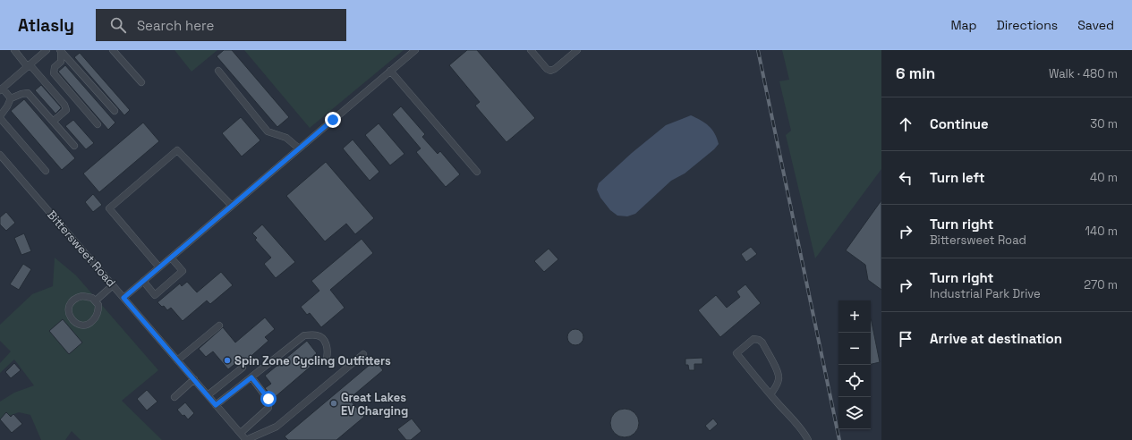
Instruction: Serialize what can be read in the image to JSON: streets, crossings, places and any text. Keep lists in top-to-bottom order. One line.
{"streets":{"street":["Bittersweet Road"]},"places":["Spin Zone Cycling Outfitters","Great Lakes EV Charging"],"page":{"header":"Atlasly","search":"Search here","nav":["Map","Directions","Saved"],"heading":["6 min","Walk · 480 m"],"list":[["Continue","30 m"],["Turn left","40 m"],["Turn right","Bittersweet Road","140 m"],["Turn right","Industrial Park Drive","270 m"],"Arrive at destination"],"map_buttons":["+","−"]}}
